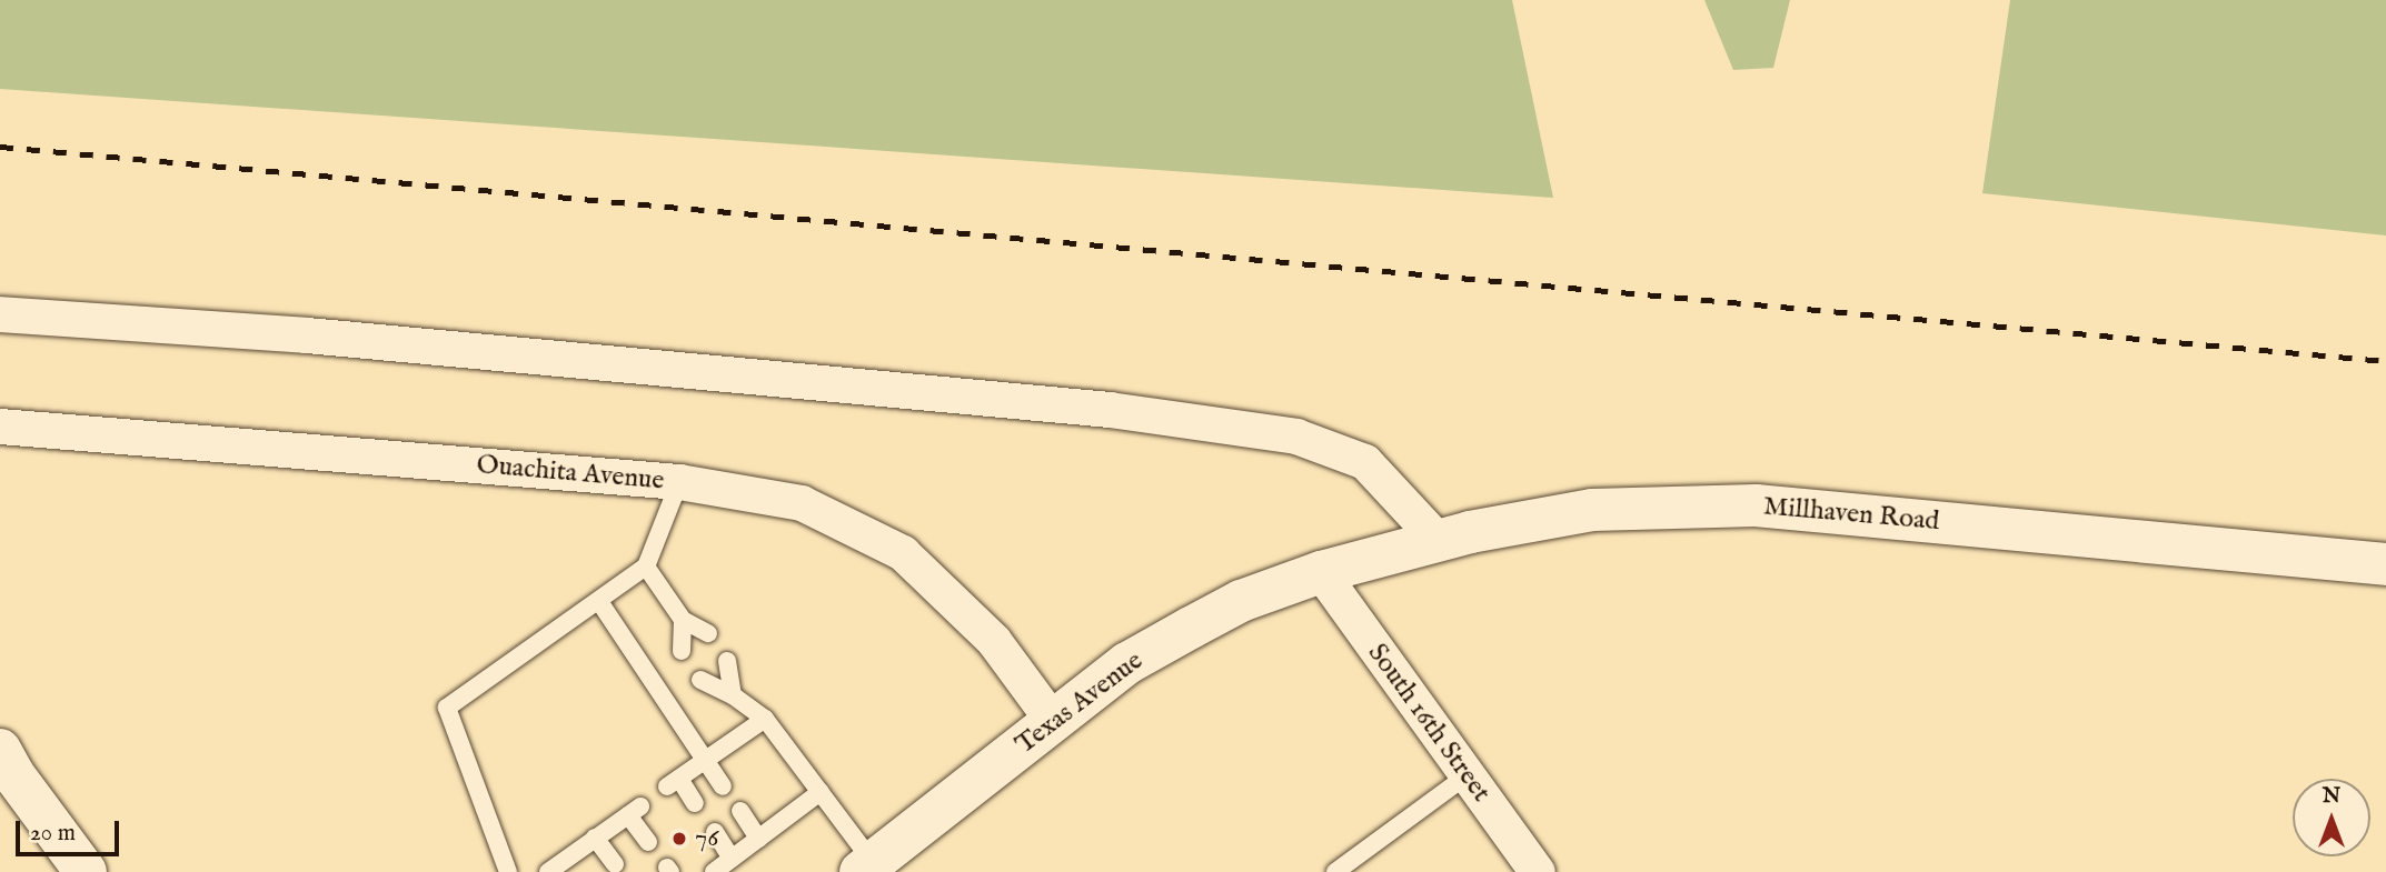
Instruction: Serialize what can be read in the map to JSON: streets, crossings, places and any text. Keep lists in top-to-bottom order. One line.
{"streets":{"main road":["Millhaven Road","Texas Avenue"],"street":["Ouachita Avenue","South 16th Street"]},"crossings":[["Ouachita Avenue","Texas Avenue"],["Millhaven Road","Texas Avenue"],["Millhaven Road","South 16th Street"],["Texas Avenue","South 16th Street"]],"places":["76"],"scale_bar":"20 m","north":"top"}
